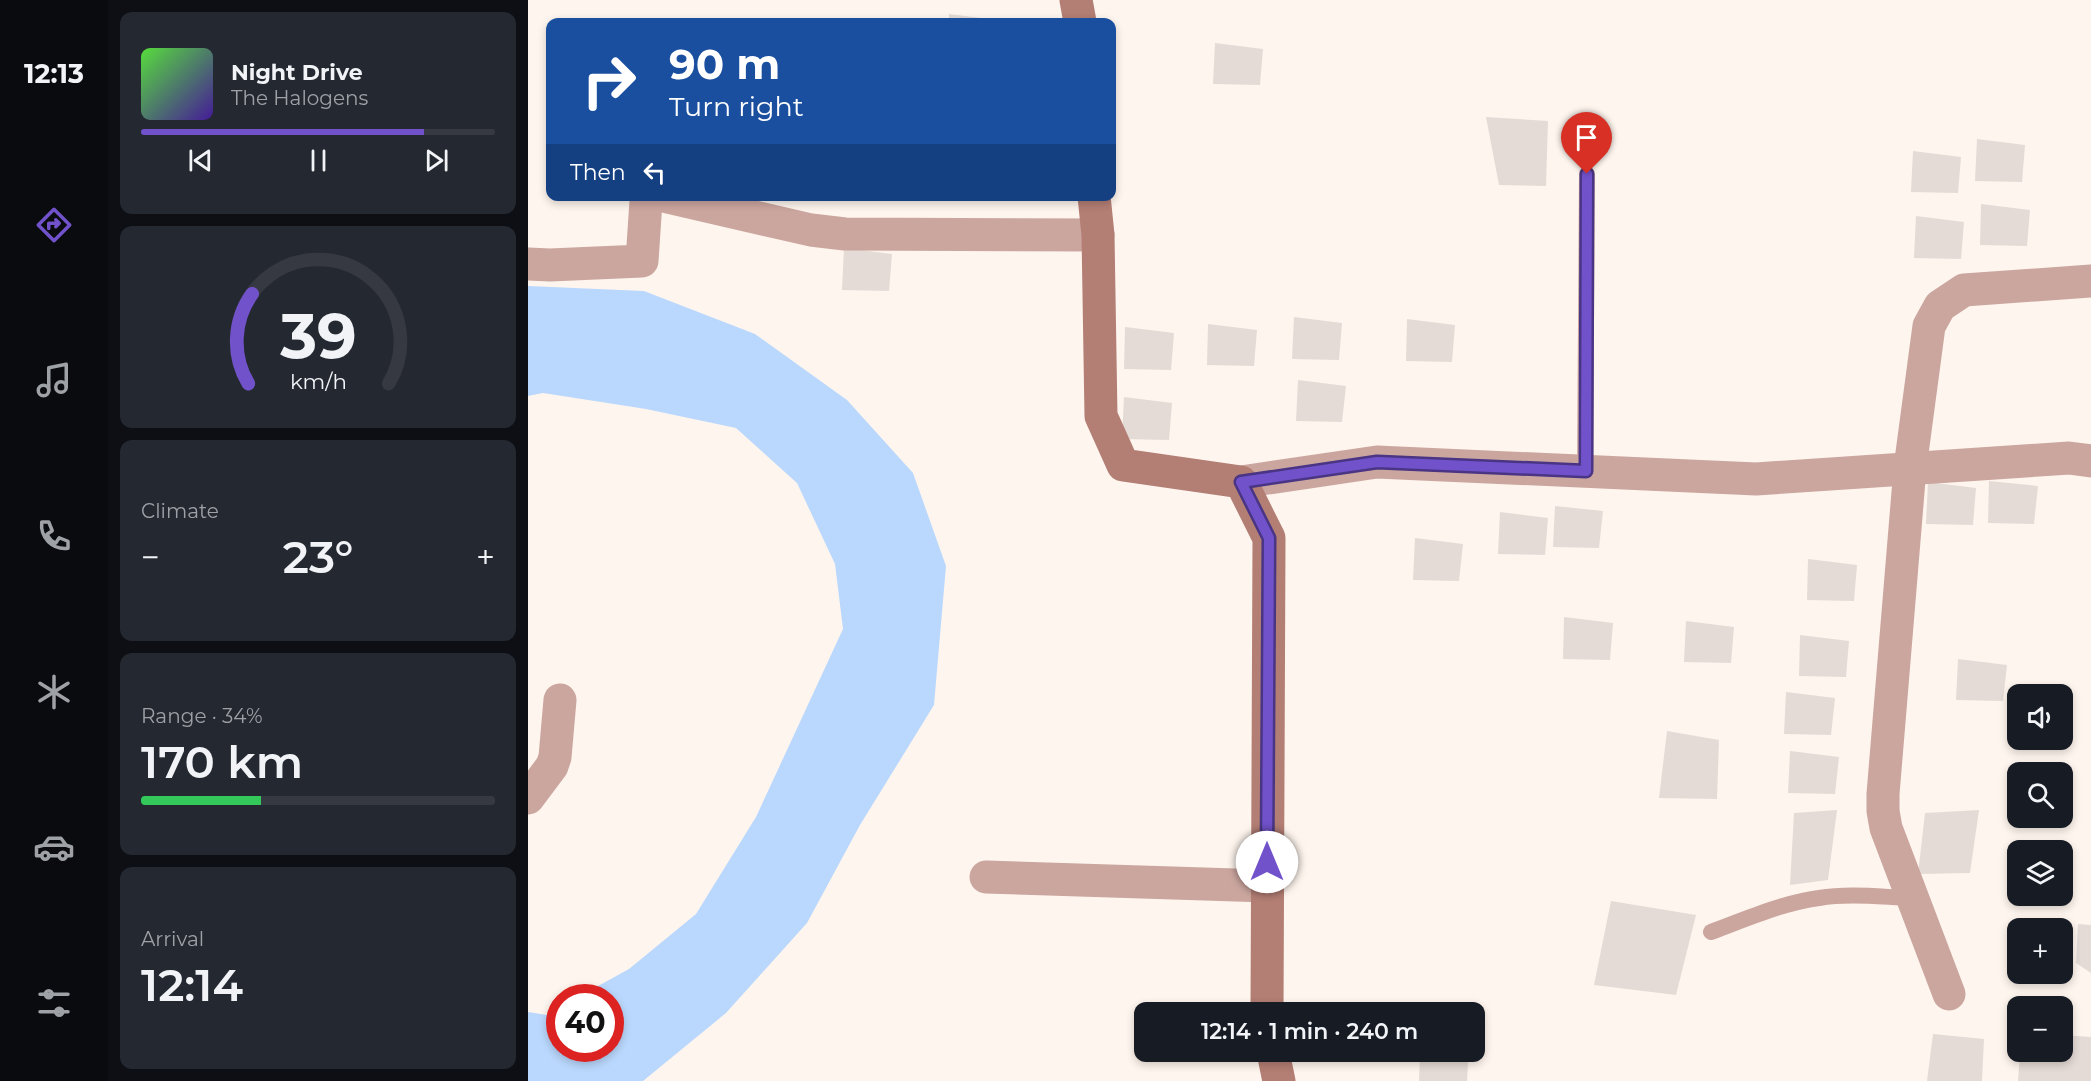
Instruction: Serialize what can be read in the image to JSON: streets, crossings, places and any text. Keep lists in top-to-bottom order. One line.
{"page":{"tabs":"12:13","turn":["90 m","Turn right"],"song":["Night Drive","The Halogens"],"then":"Then","tile":["Climate",["Range · 34%","170 km"],["Arrival","12:14"]],"heat":["−","23°","+"],"map_buttons":["+","−"],"limit":"40","trip":"12:14 · 1 min · 240 m","gauge":["39","km/h"]}}
